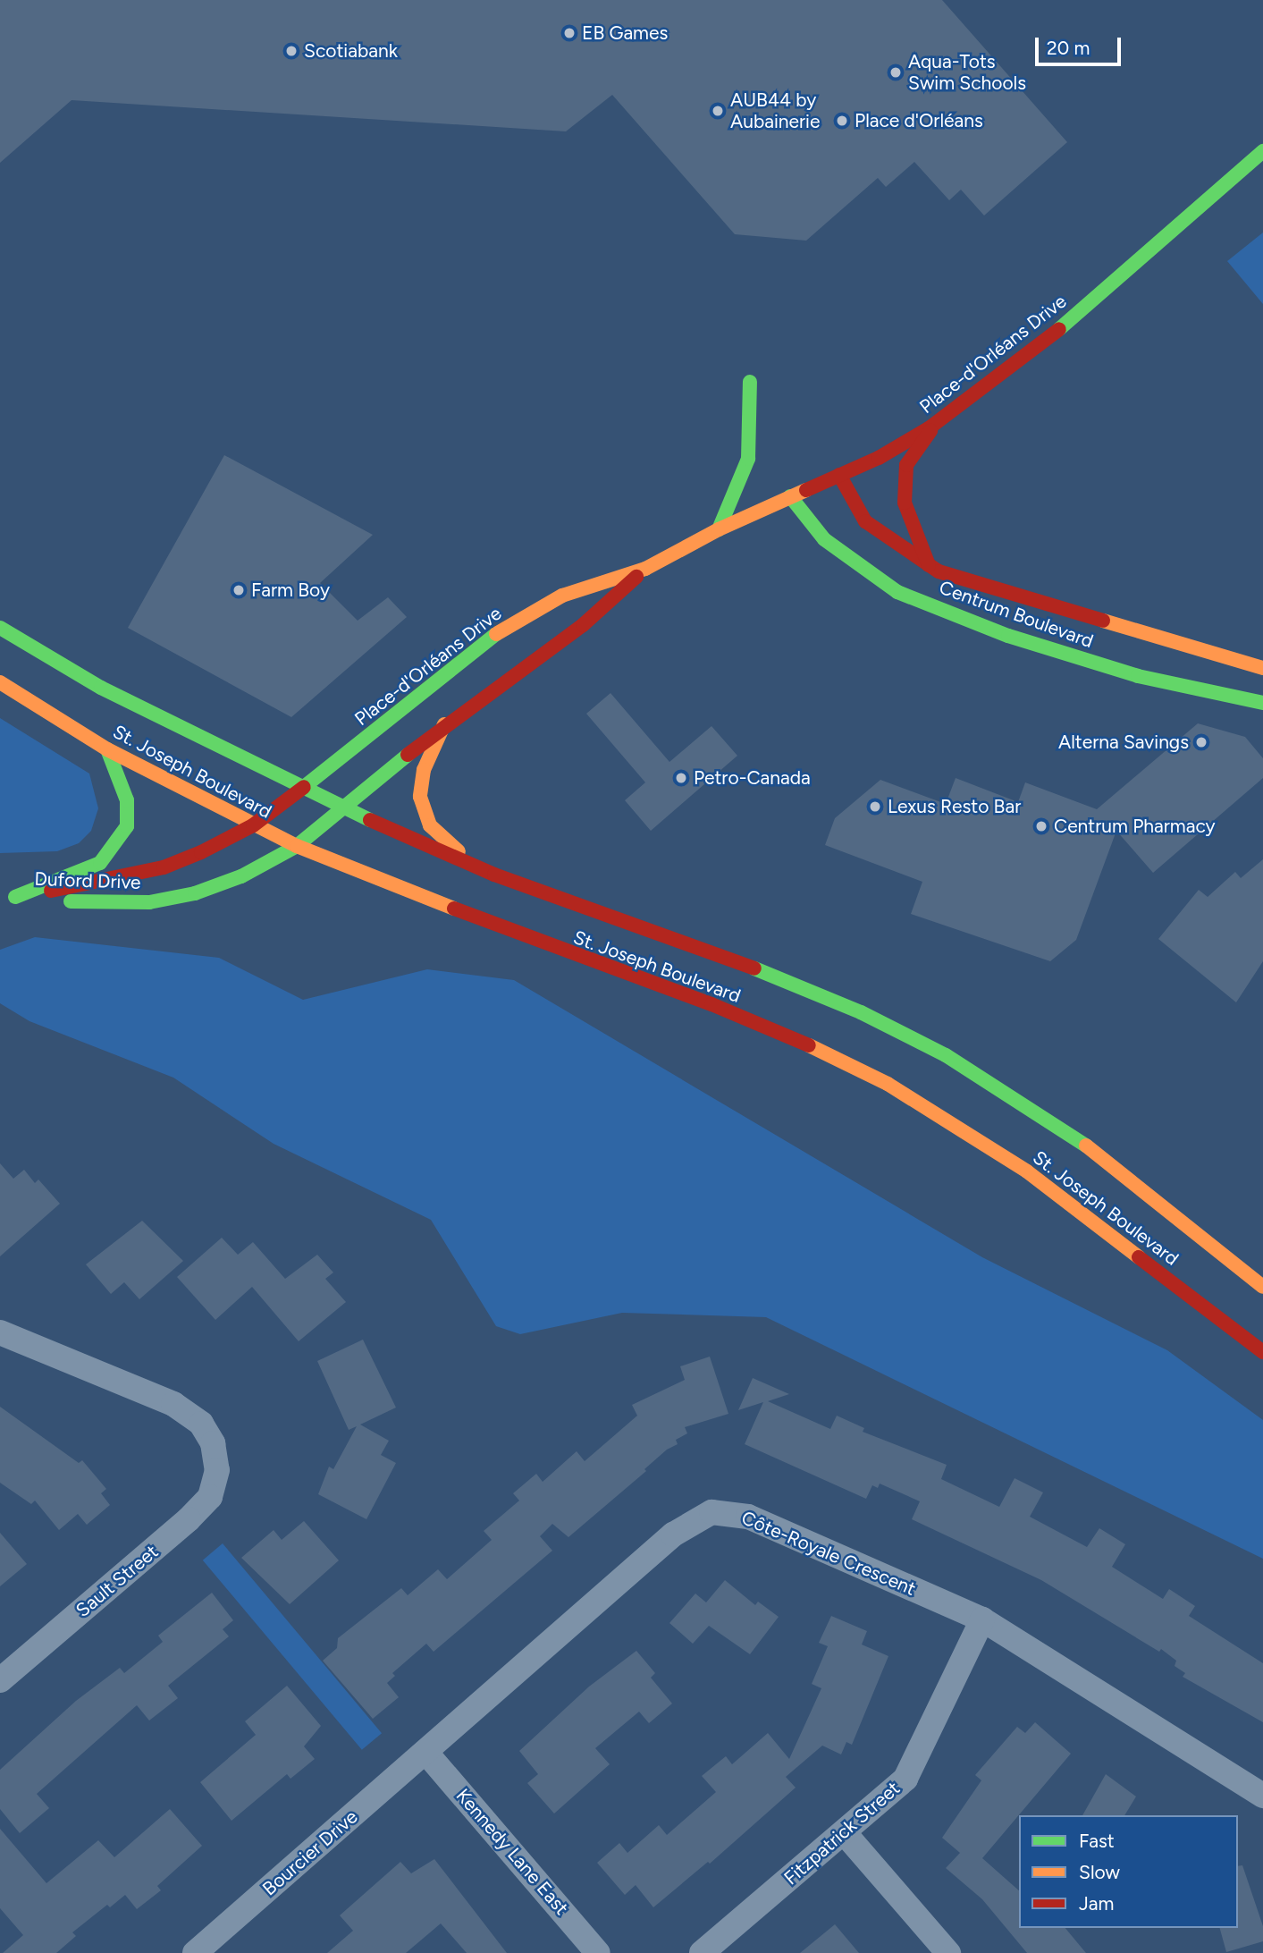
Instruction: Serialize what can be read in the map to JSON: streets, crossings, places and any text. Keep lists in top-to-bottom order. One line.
{"streets":{"main road":["Place-d'Orléans Drive","Centrum Boulevard","St. Joseph Boulevard","Duford Drive"],"street":["Côte-Royale Crescent","Sault Street","Fitzpatrick Street","Kennedy Lane East","Bourcier Drive"]},"crossings":[["Place-d'Orléans Drive","Centrum Boulevard"],["Place-d'Orléans Drive","St. Joseph Boulevard"],["Place-d'Orléans Drive","Duford Drive"],["St. Joseph Boulevard","Duford Drive"],["Côte-Royale Crescent","Fitzpatrick Street"],["Côte-Royale Crescent","Kennedy Lane East"],["Côte-Royale Crescent","Bourcier Drive"],["Kennedy Lane East","Bourcier Drive"]],"places":["EB Games","Scotiabank","Aqua-Tots Swim Schools","AUB44 by Aubainerie","Place d'Orléans","Farm Boy","Alterna Savings","Petro-Canada","Lexus Resto Bar","Centrum Pharmacy"],"legend":["Fast","Slow","Jam"],"scale_bar":"20 m"}
